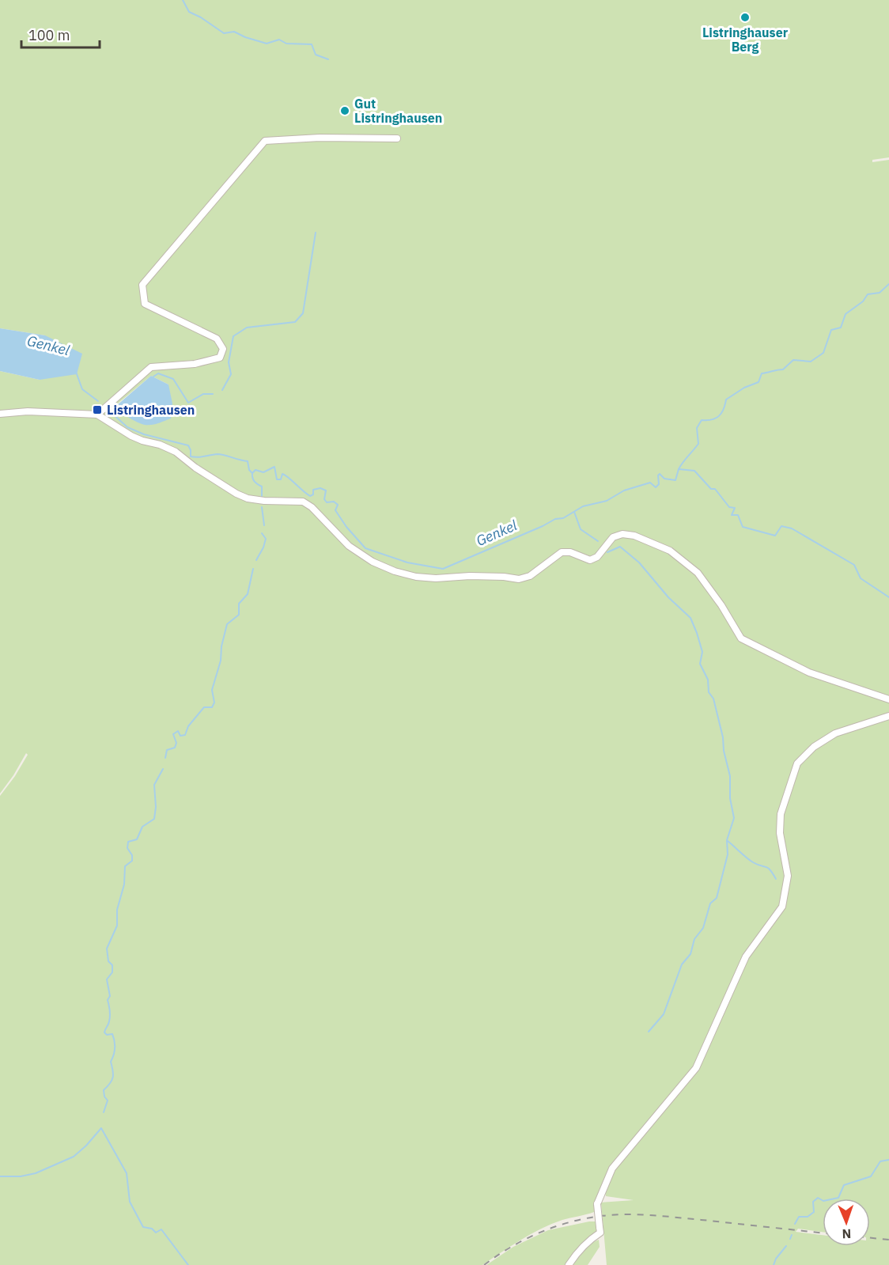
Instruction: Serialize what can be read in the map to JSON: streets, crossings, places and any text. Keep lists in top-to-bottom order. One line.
{"water":["Genkel"],"places":{"other":["Listringhauser Berg","Gut Listringhausen"],"transit":["Listringhausen"]},"scale_bar":"100 m","north":"bottom"}
